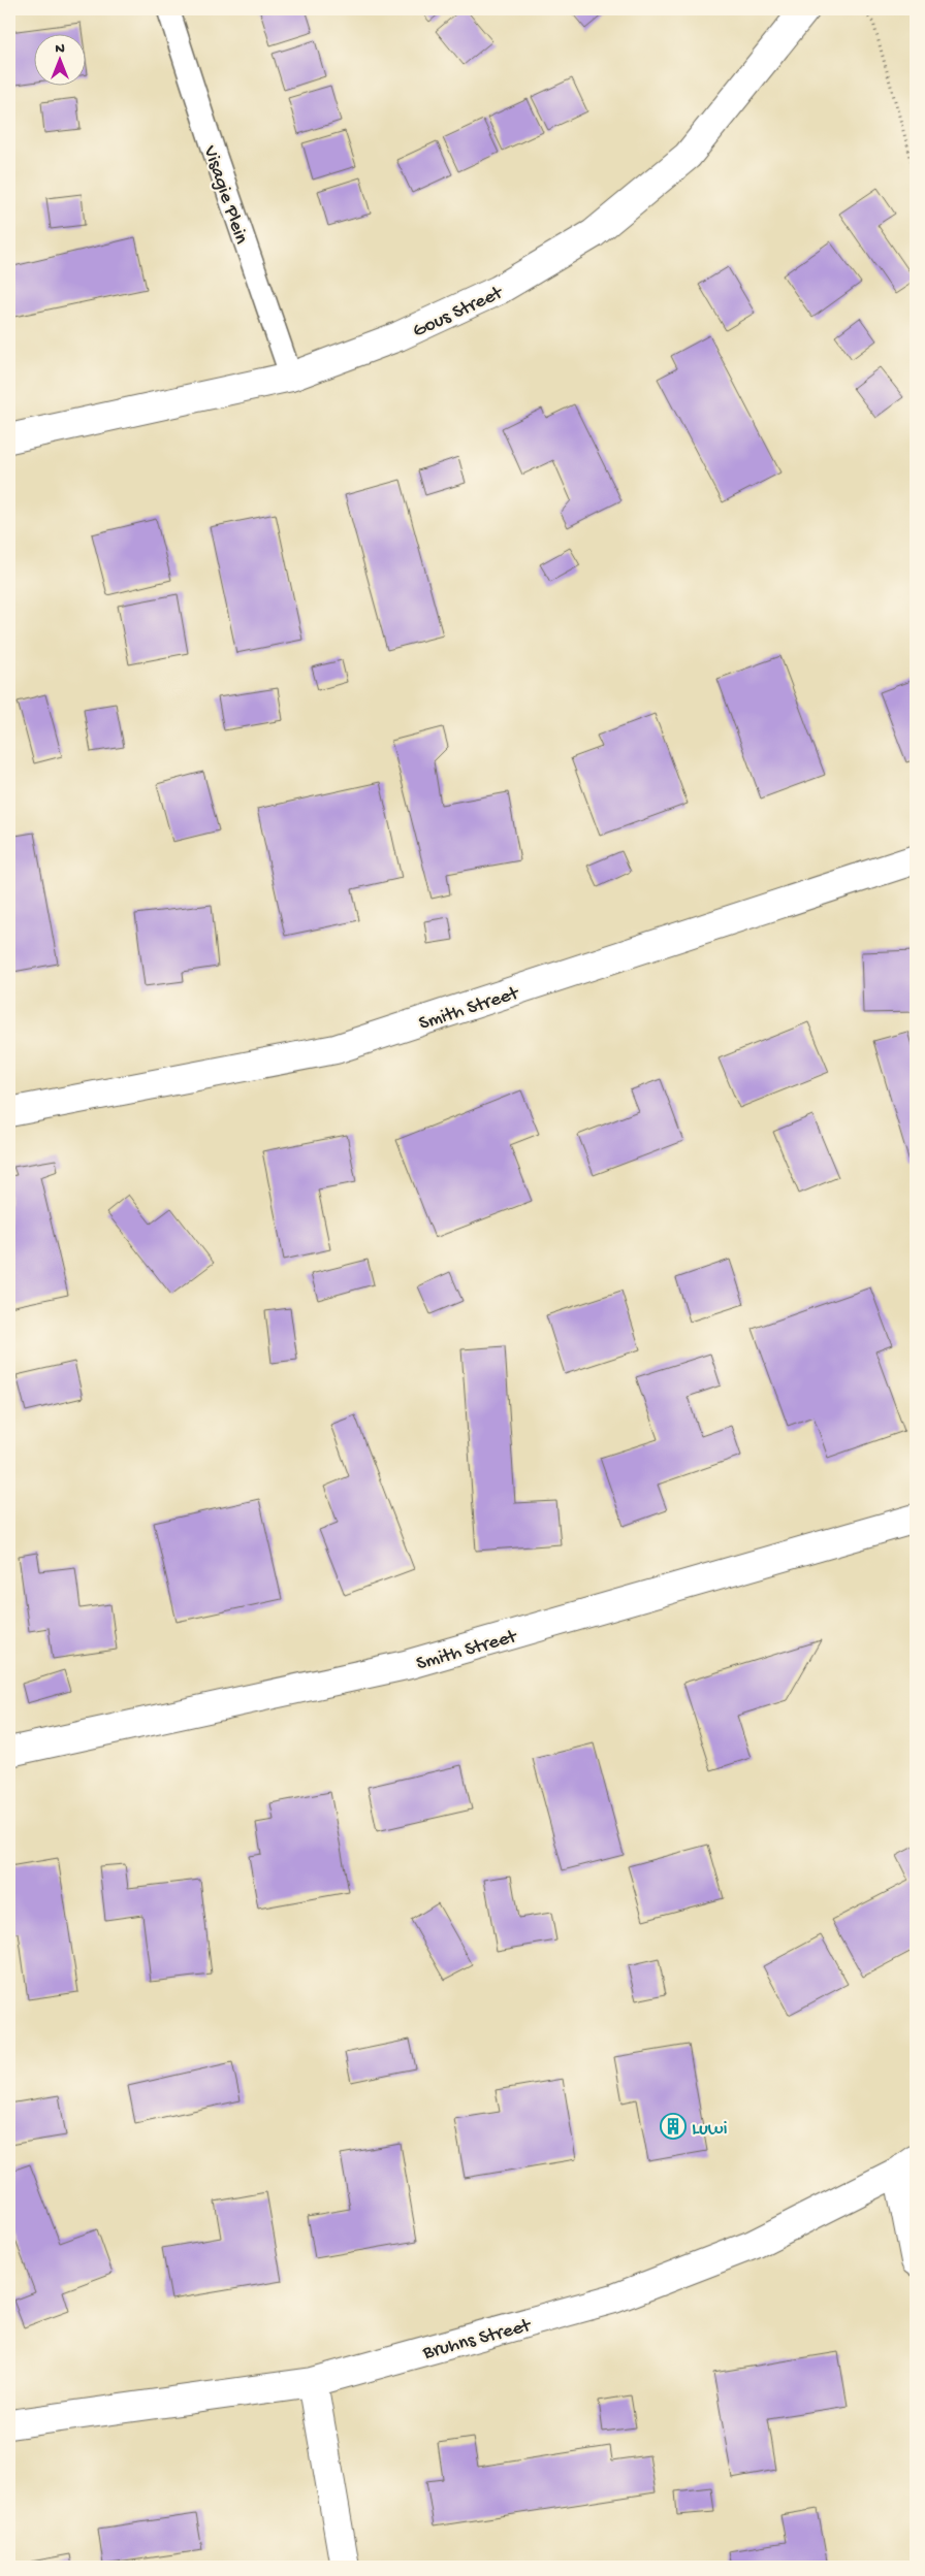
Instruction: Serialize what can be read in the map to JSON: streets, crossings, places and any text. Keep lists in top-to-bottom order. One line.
{"streets":{"street":["Gous Street","Smith Street","Bruhns Street"],"lane":["Visagie Plein"]},"crossings":[["Visagie Plein","Gous Street"]],"places":{"building":["Luwi"]},"north":"top"}
